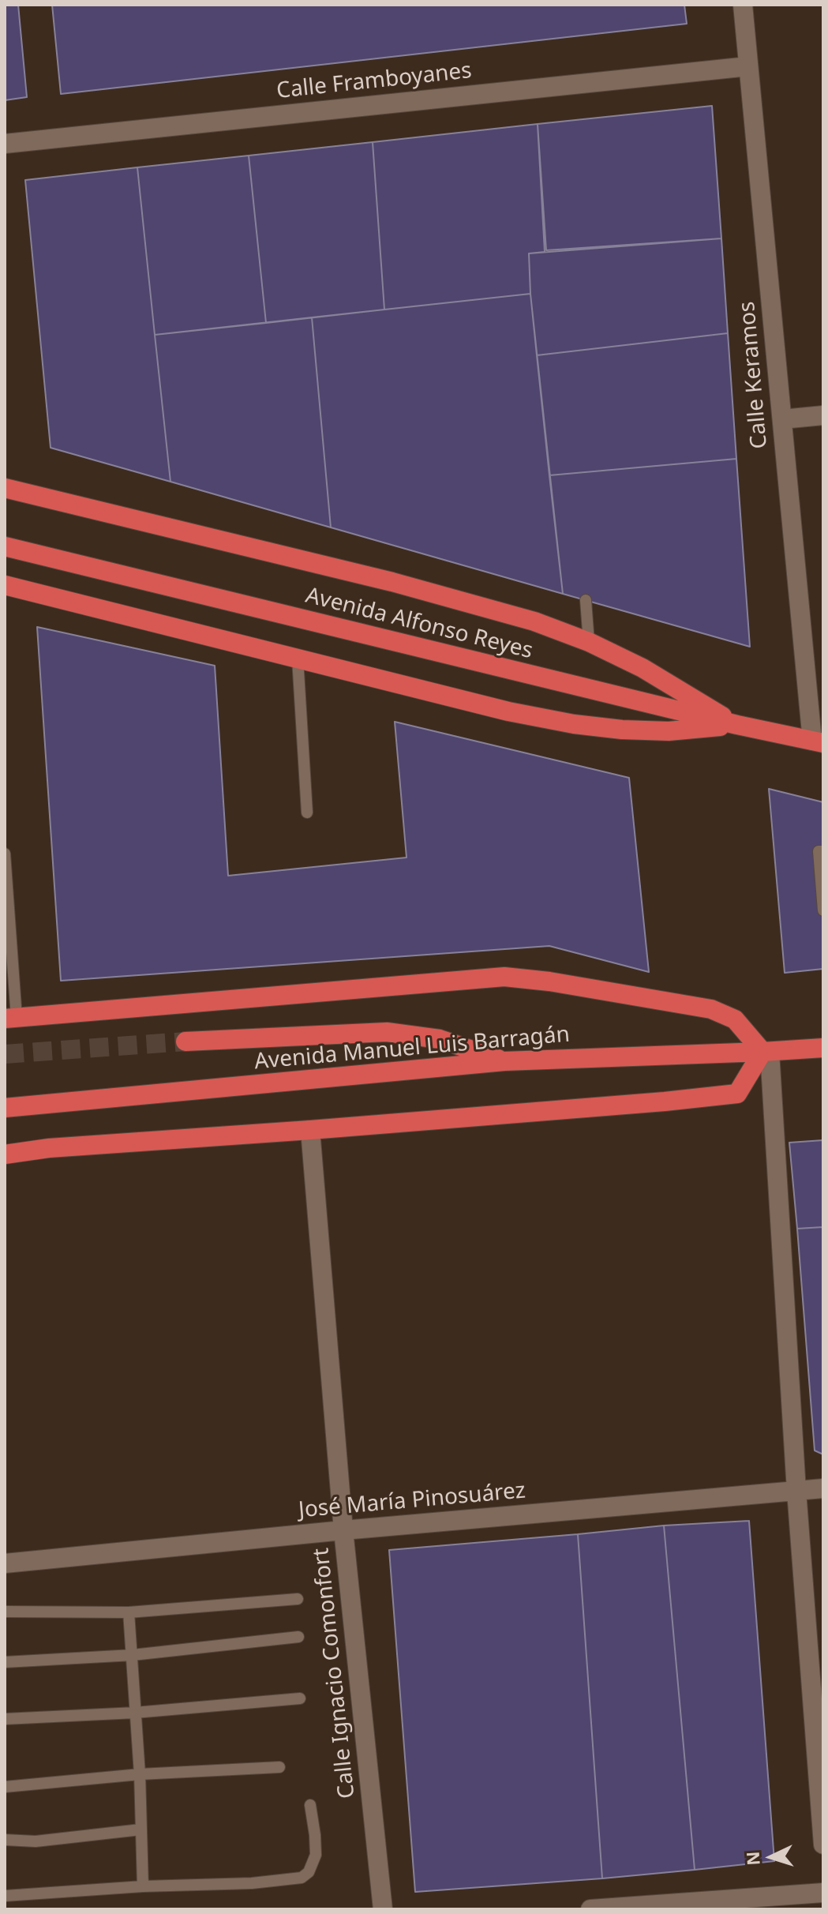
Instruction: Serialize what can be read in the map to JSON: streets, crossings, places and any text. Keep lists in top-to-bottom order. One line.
{"streets":{"highway":["Avenida Alfonso Reyes","Avenida Manuel Luis Barragán"],"street":["Calle Framboyanes","Calle Keramos","José María Pinosuárez","Calle Ignacio Comonfort"]},"crossings":[["Calle Framboyanes","Calle Keramos"],["Calle Keramos","Avenida Alfonso Reyes"],["José María Pinosuárez","Calle Ignacio Comonfort"]],"north":"left"}
